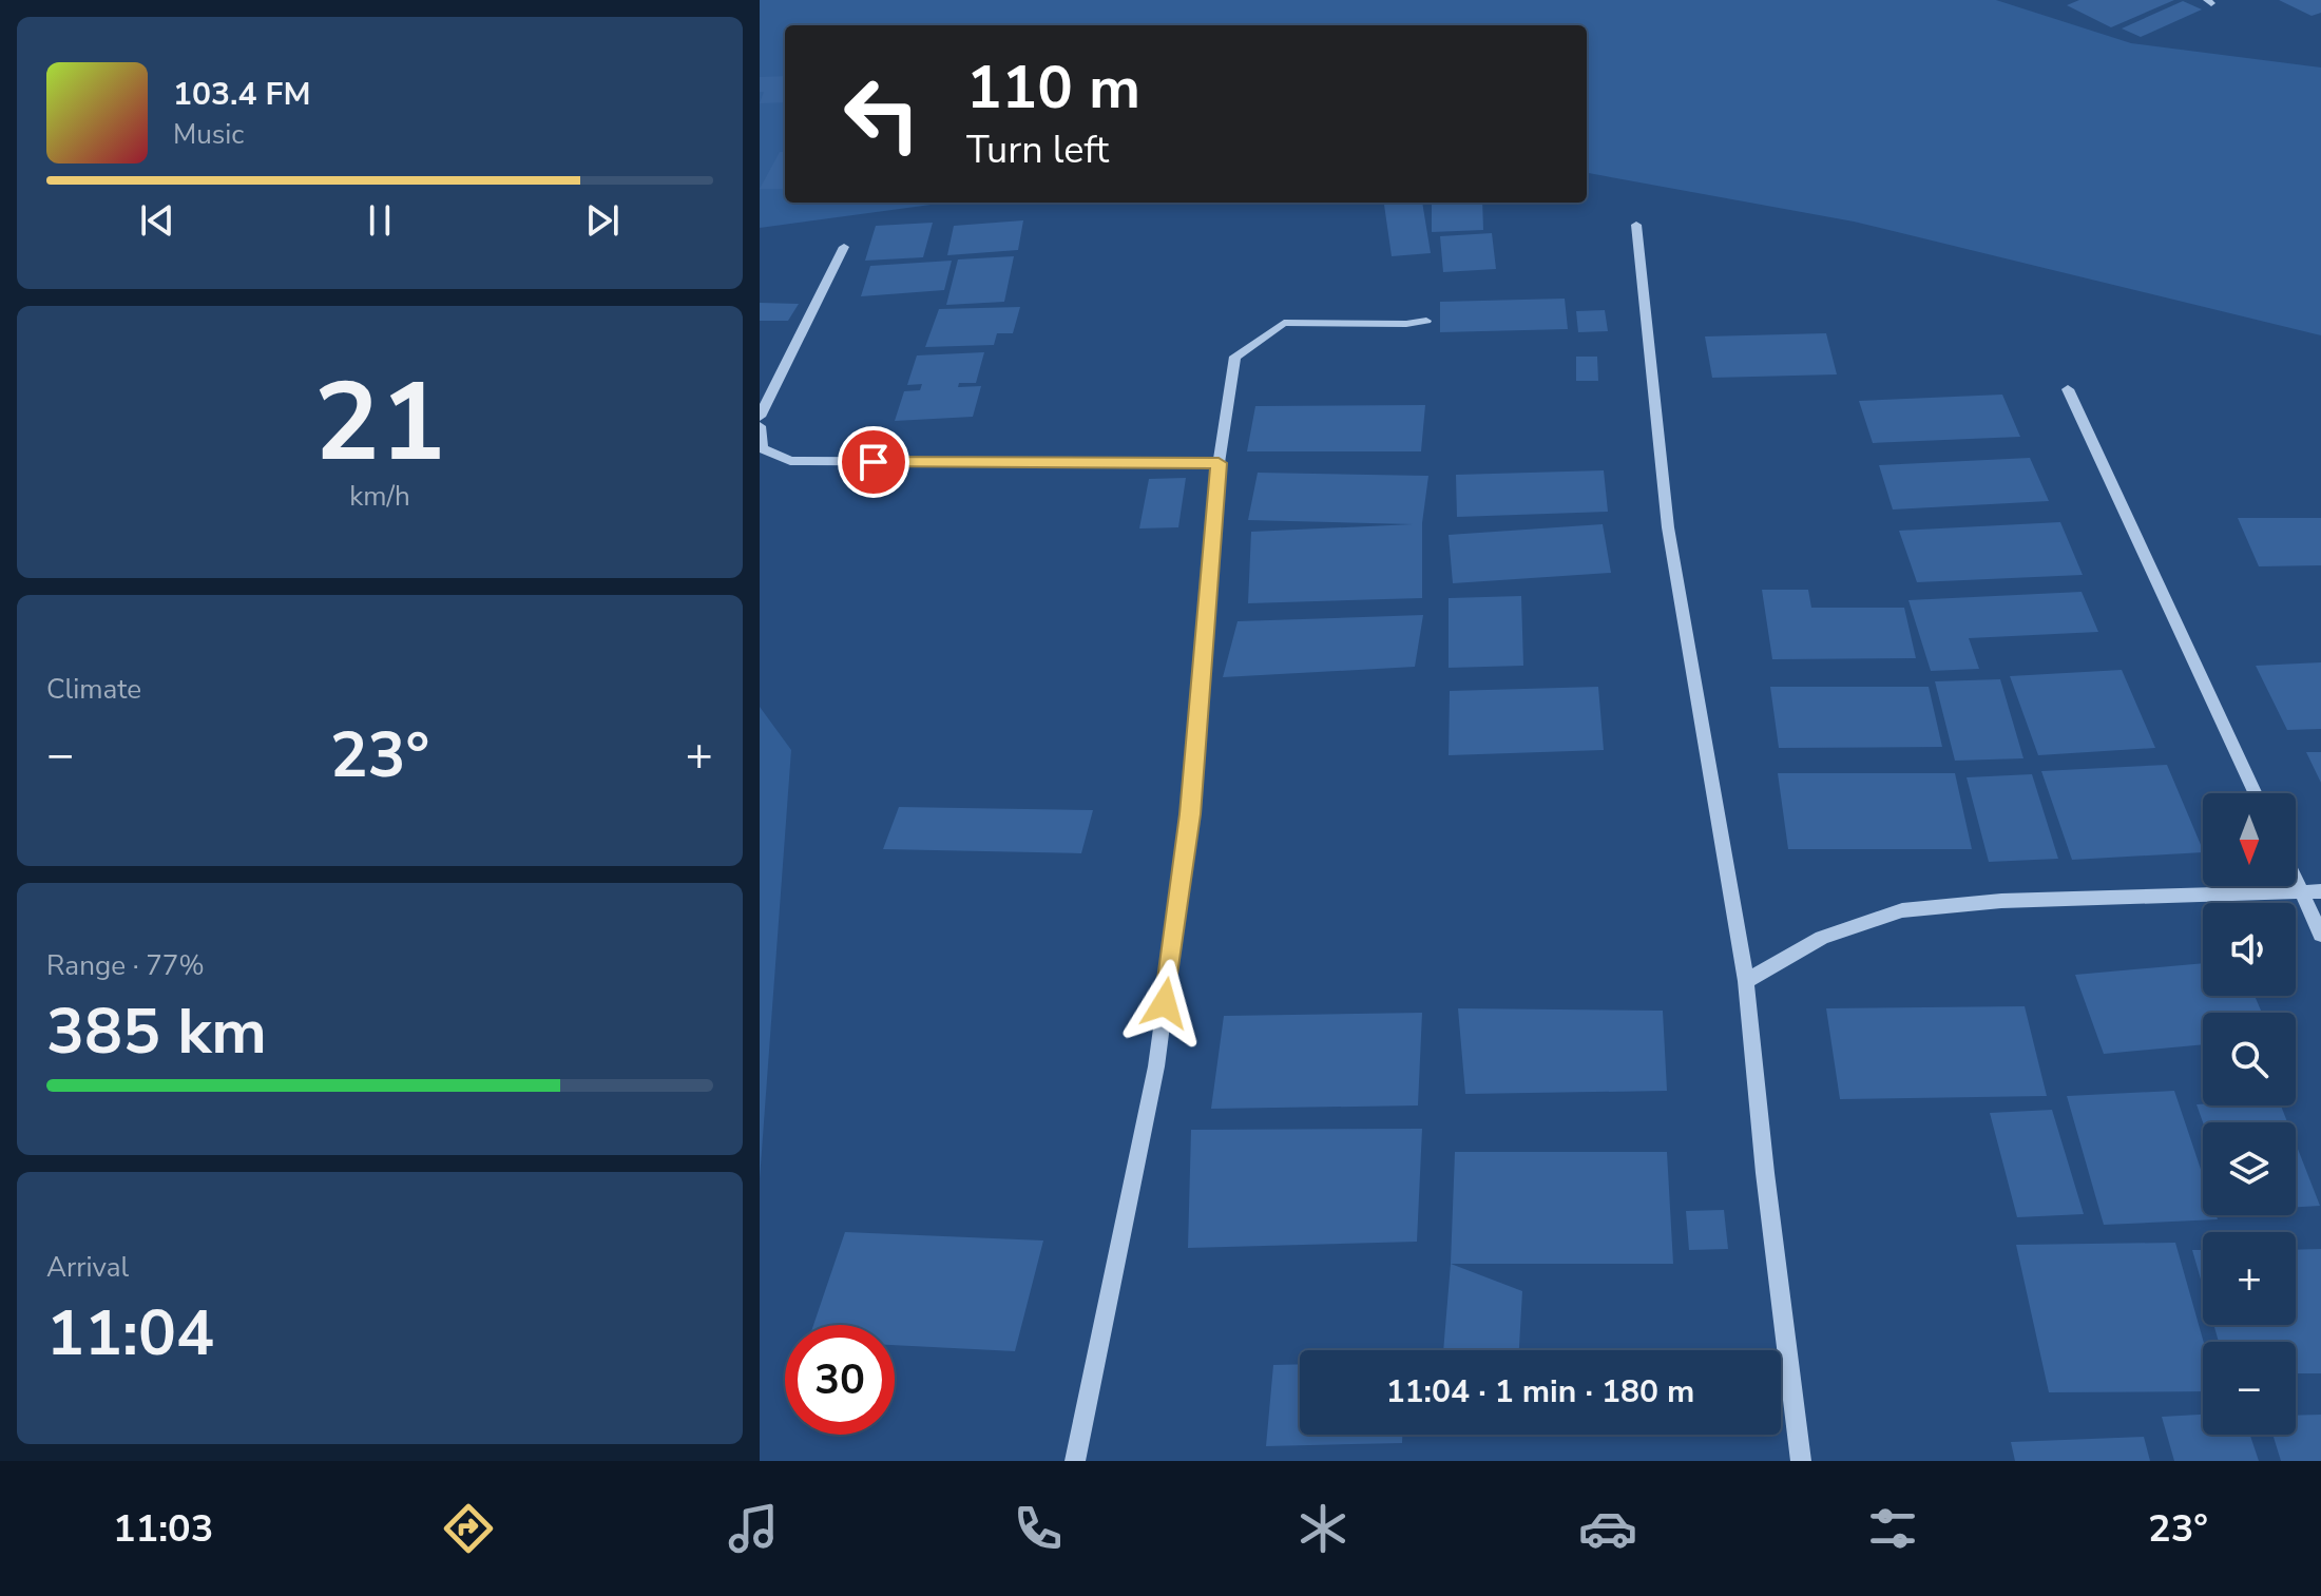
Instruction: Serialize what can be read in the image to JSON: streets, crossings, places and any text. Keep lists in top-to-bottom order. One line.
{"north":"bottom","page":{"turn":["110 m","Turn left"],"song":["103.4 FM","Music"],"tile":[["21","km/h"],"Climate",["Range · 77%","385 km"],["Arrival","11:04"]],"heat":["−","23°","+"],"map_buttons":["+","−"],"limit":"30","trip":"11:04 · 1 min · 180 m","tabs":["11:03","23°"]}}
